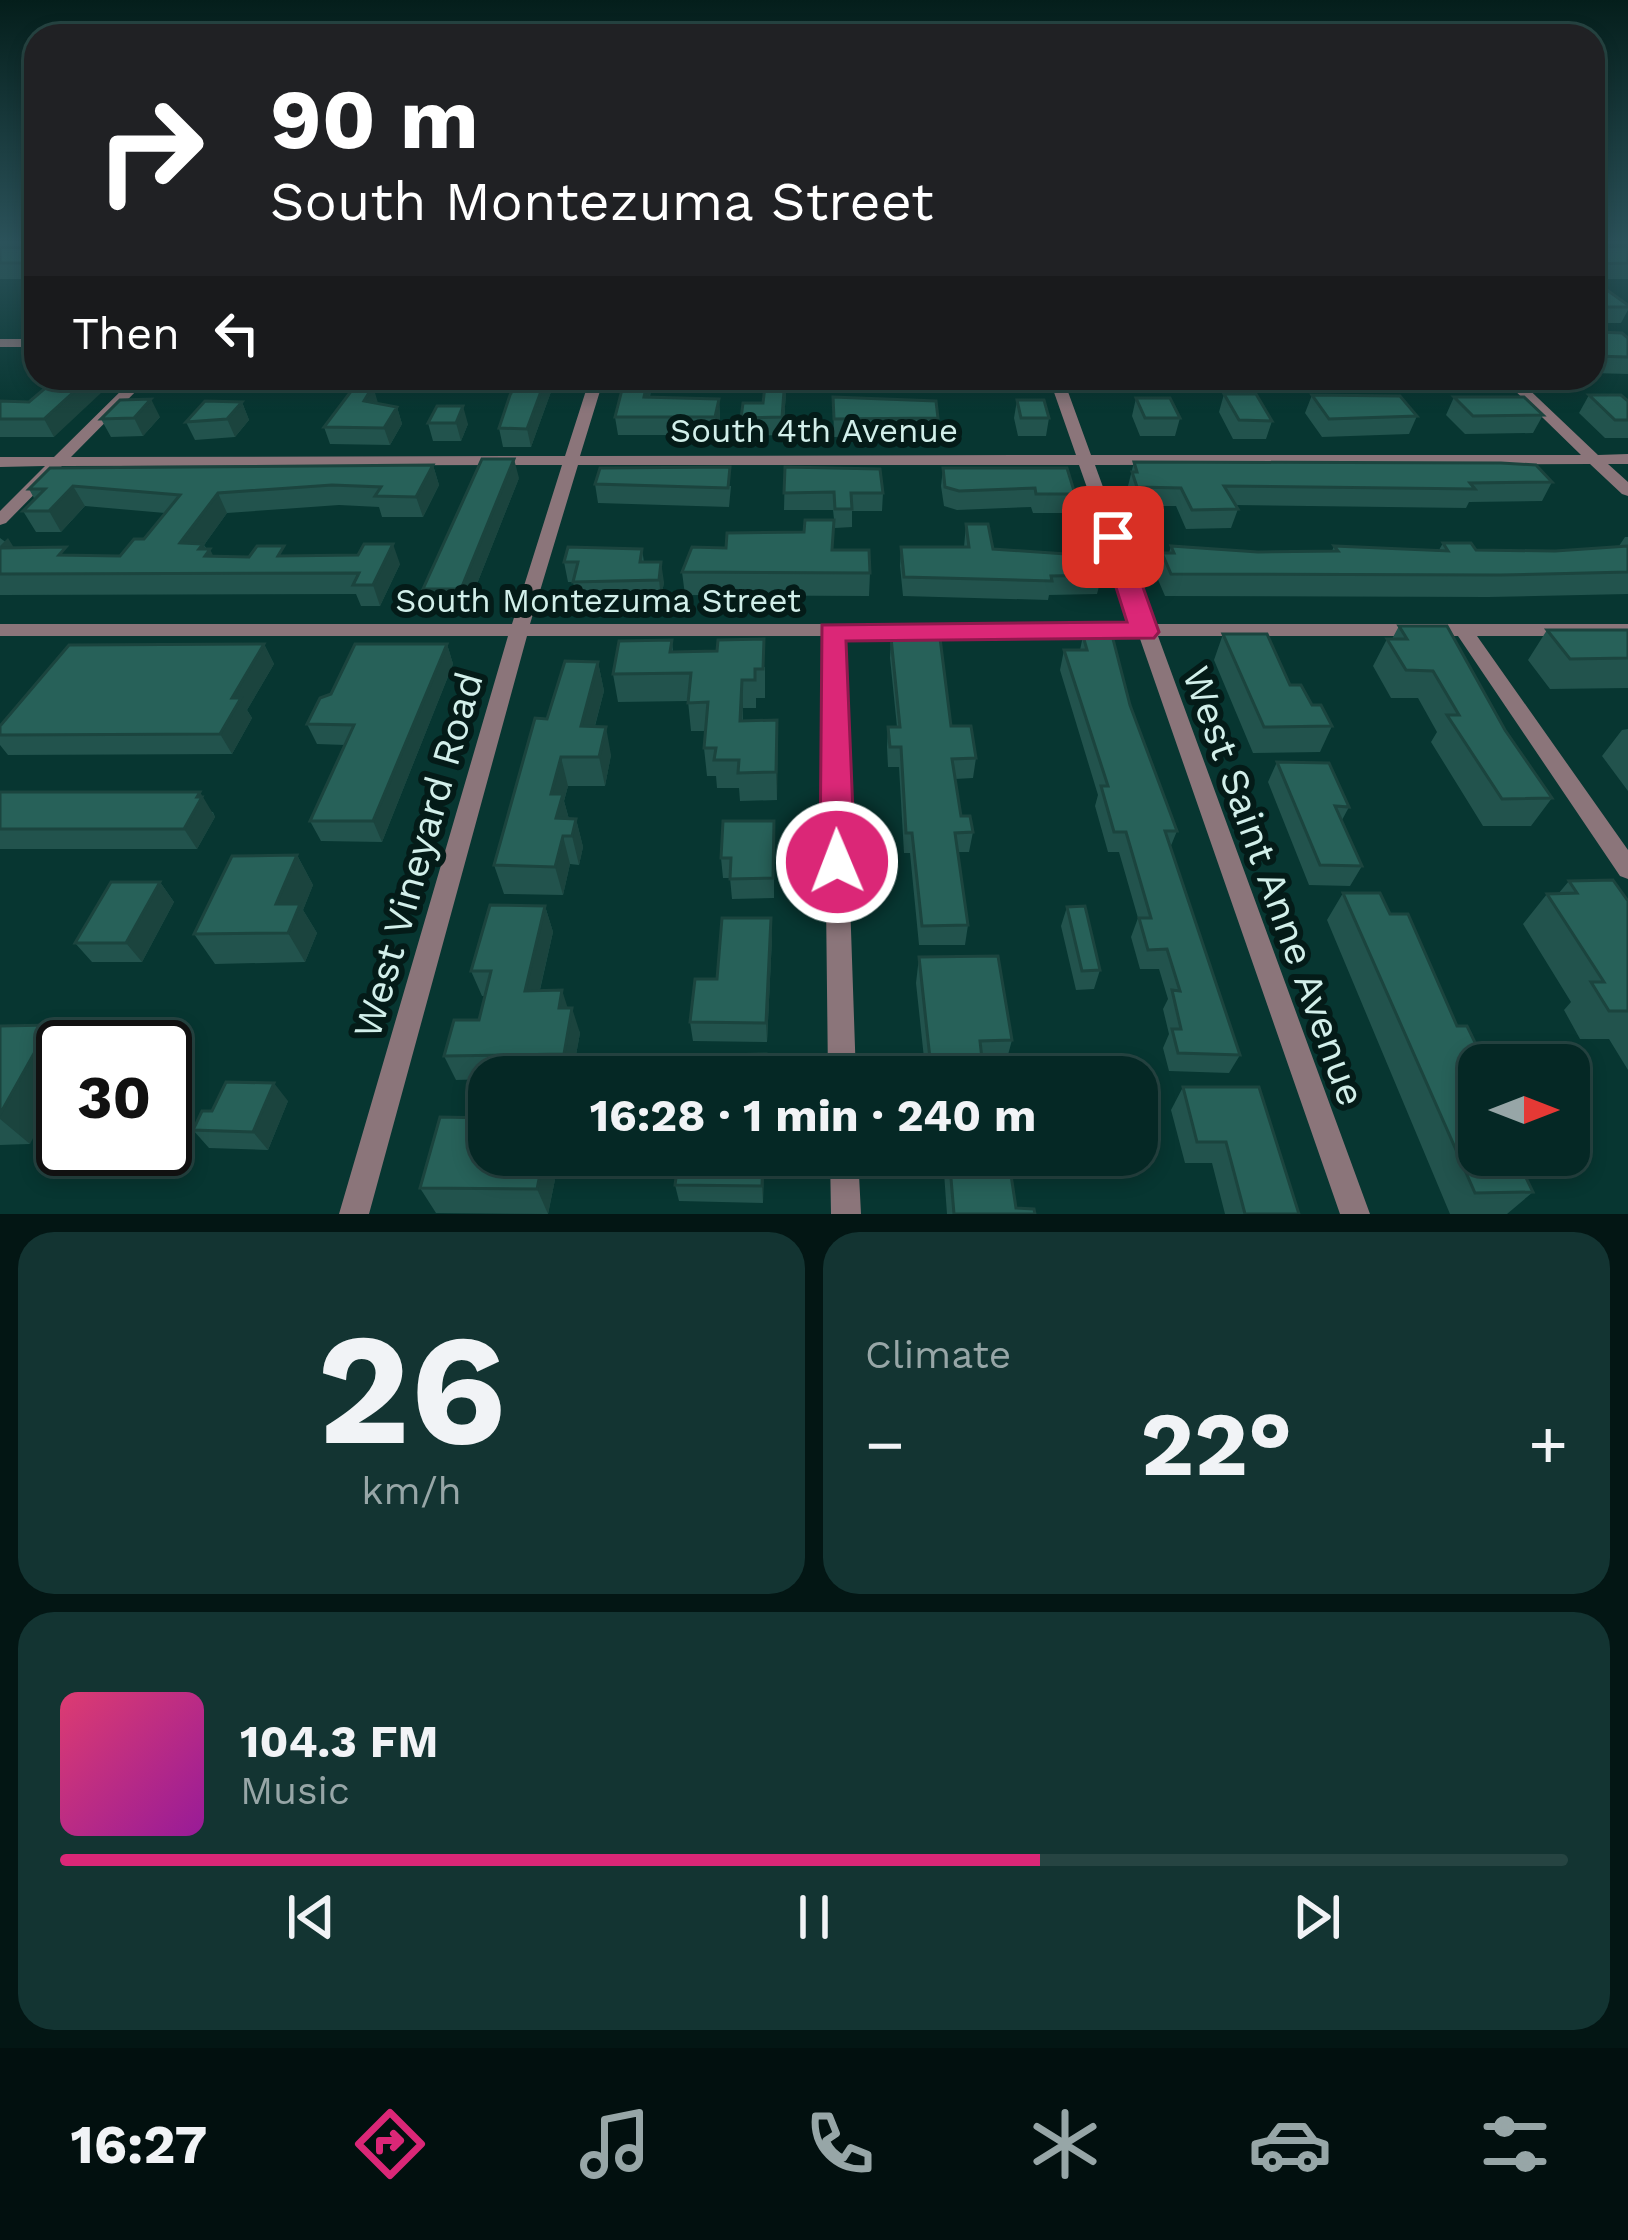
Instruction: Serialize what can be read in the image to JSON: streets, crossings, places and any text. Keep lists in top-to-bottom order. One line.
{"streets":{"street":["South 4th Avenue","South Montezuma Street","West Vineyard Road","West Saint Anne Avenue"]},"crossings":[["South 4th Avenue","West Vineyard Road"],["South 4th Avenue","West Saint Anne Avenue"],["South Montezuma Street","West Vineyard Road"],["South Montezuma Street","West Saint Anne Avenue"]],"north":"right","page":{"turn":["90 m","South Montezuma Street"],"then":"Then","limit":"30","trip":"16:28 · 1 min · 240 m","tile":[["26","km/h"],"Climate"],"heat":["−","22°","+"],"song":["104.3 FM","Music"],"tabs":"16:27"}}
